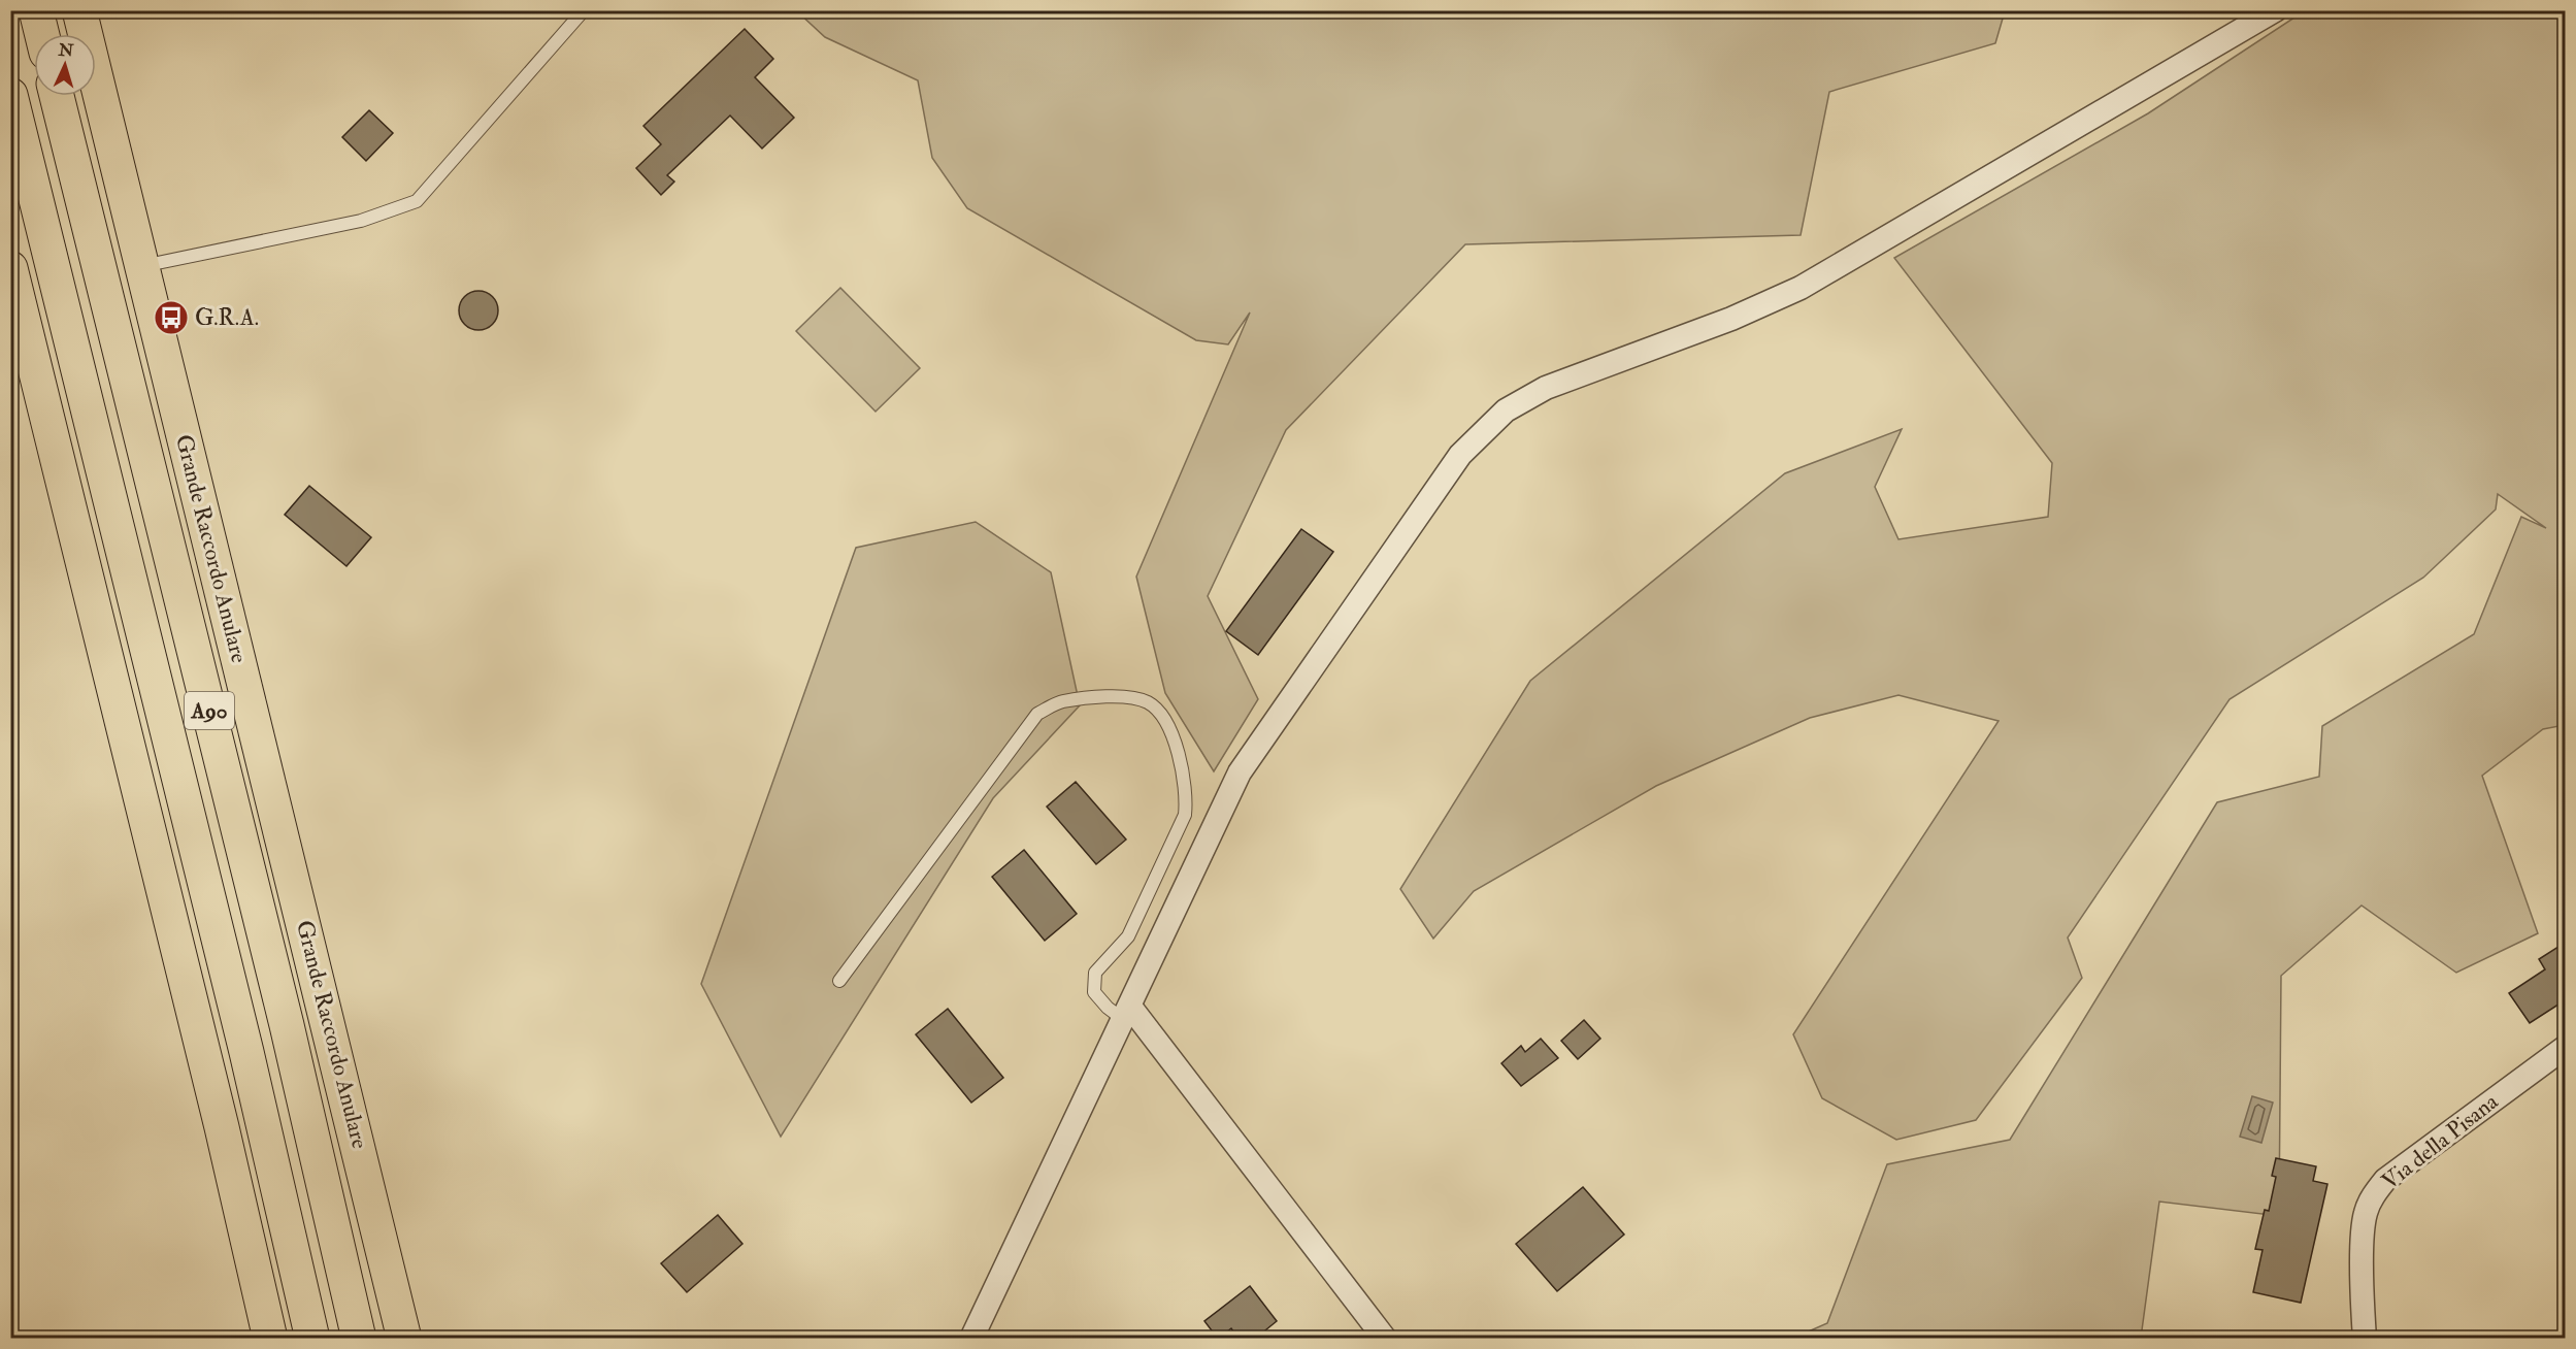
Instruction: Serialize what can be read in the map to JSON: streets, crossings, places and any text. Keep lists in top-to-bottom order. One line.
{"streets":{"highway":["Grande Raccordo Anulare","A90"],"street":["Via della Pisana"]},"places":{"bus stop":["G.R.A."]},"north":"top"}
